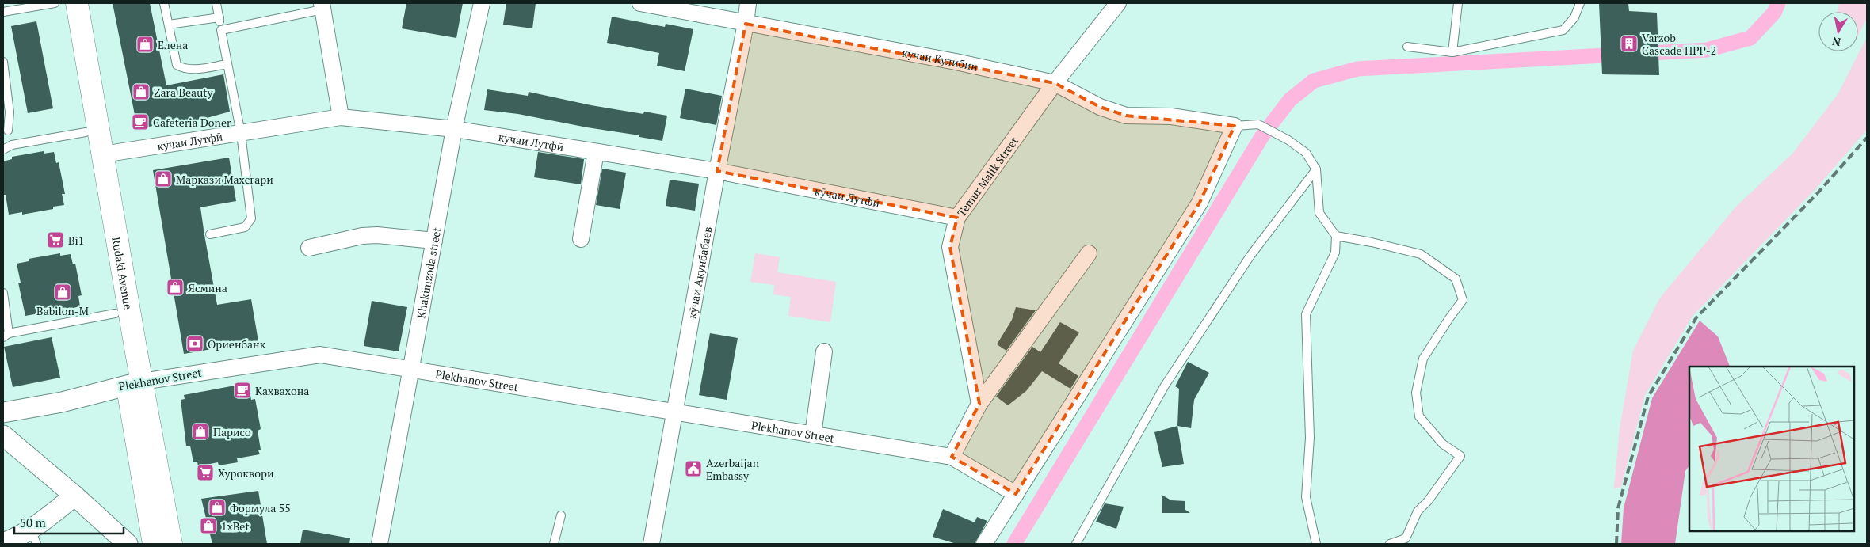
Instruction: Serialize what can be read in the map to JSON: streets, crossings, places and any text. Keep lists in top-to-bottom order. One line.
{"streets":{"highway":["Rudaki Avenue"],"street":["кӯчаи Кулибин","кӯчаи Лутфӣ","Temur Malik Street","Khakimzoda street","кӯчаи Акунбабаев","Plekhanov Street"]},"crossings":[["кӯчаи Кулибин","Temur Malik Street"],["кӯчаи Кулибин","кӯчаи Акунбабаев"],["кӯчаи Лутфӣ","Temur Malik Street"],["кӯчаи Лутфӣ","Khakimzoda street"],["кӯчаи Лутфӣ","кӯчаи Акунбабаев"],["кӯчаи Лутфӣ","Rudaki Avenue"],["Khakimzoda street","Plekhanov Street"],["кӯчаи Акунбабаев","Plekhanov Street"],["Rudaki Avenue","Plekhanov Street"]],"places":{"building":["Varzob Cascade HPP-2"],"shop":["Елена","Zara Beauty","Маркази Махсгари","Ясмина","Babilon-M","Парисо","Формула 55","1хBet"],"cafe":["Cafeteria Doner","Кахвахона"],"supermarket":["Bi1","Хуроквори"],"bank":["Ориенбанк"],"public building":["Azerbaijan Embassy"]},"scale_bar":"50 m","north":"bottom"}
